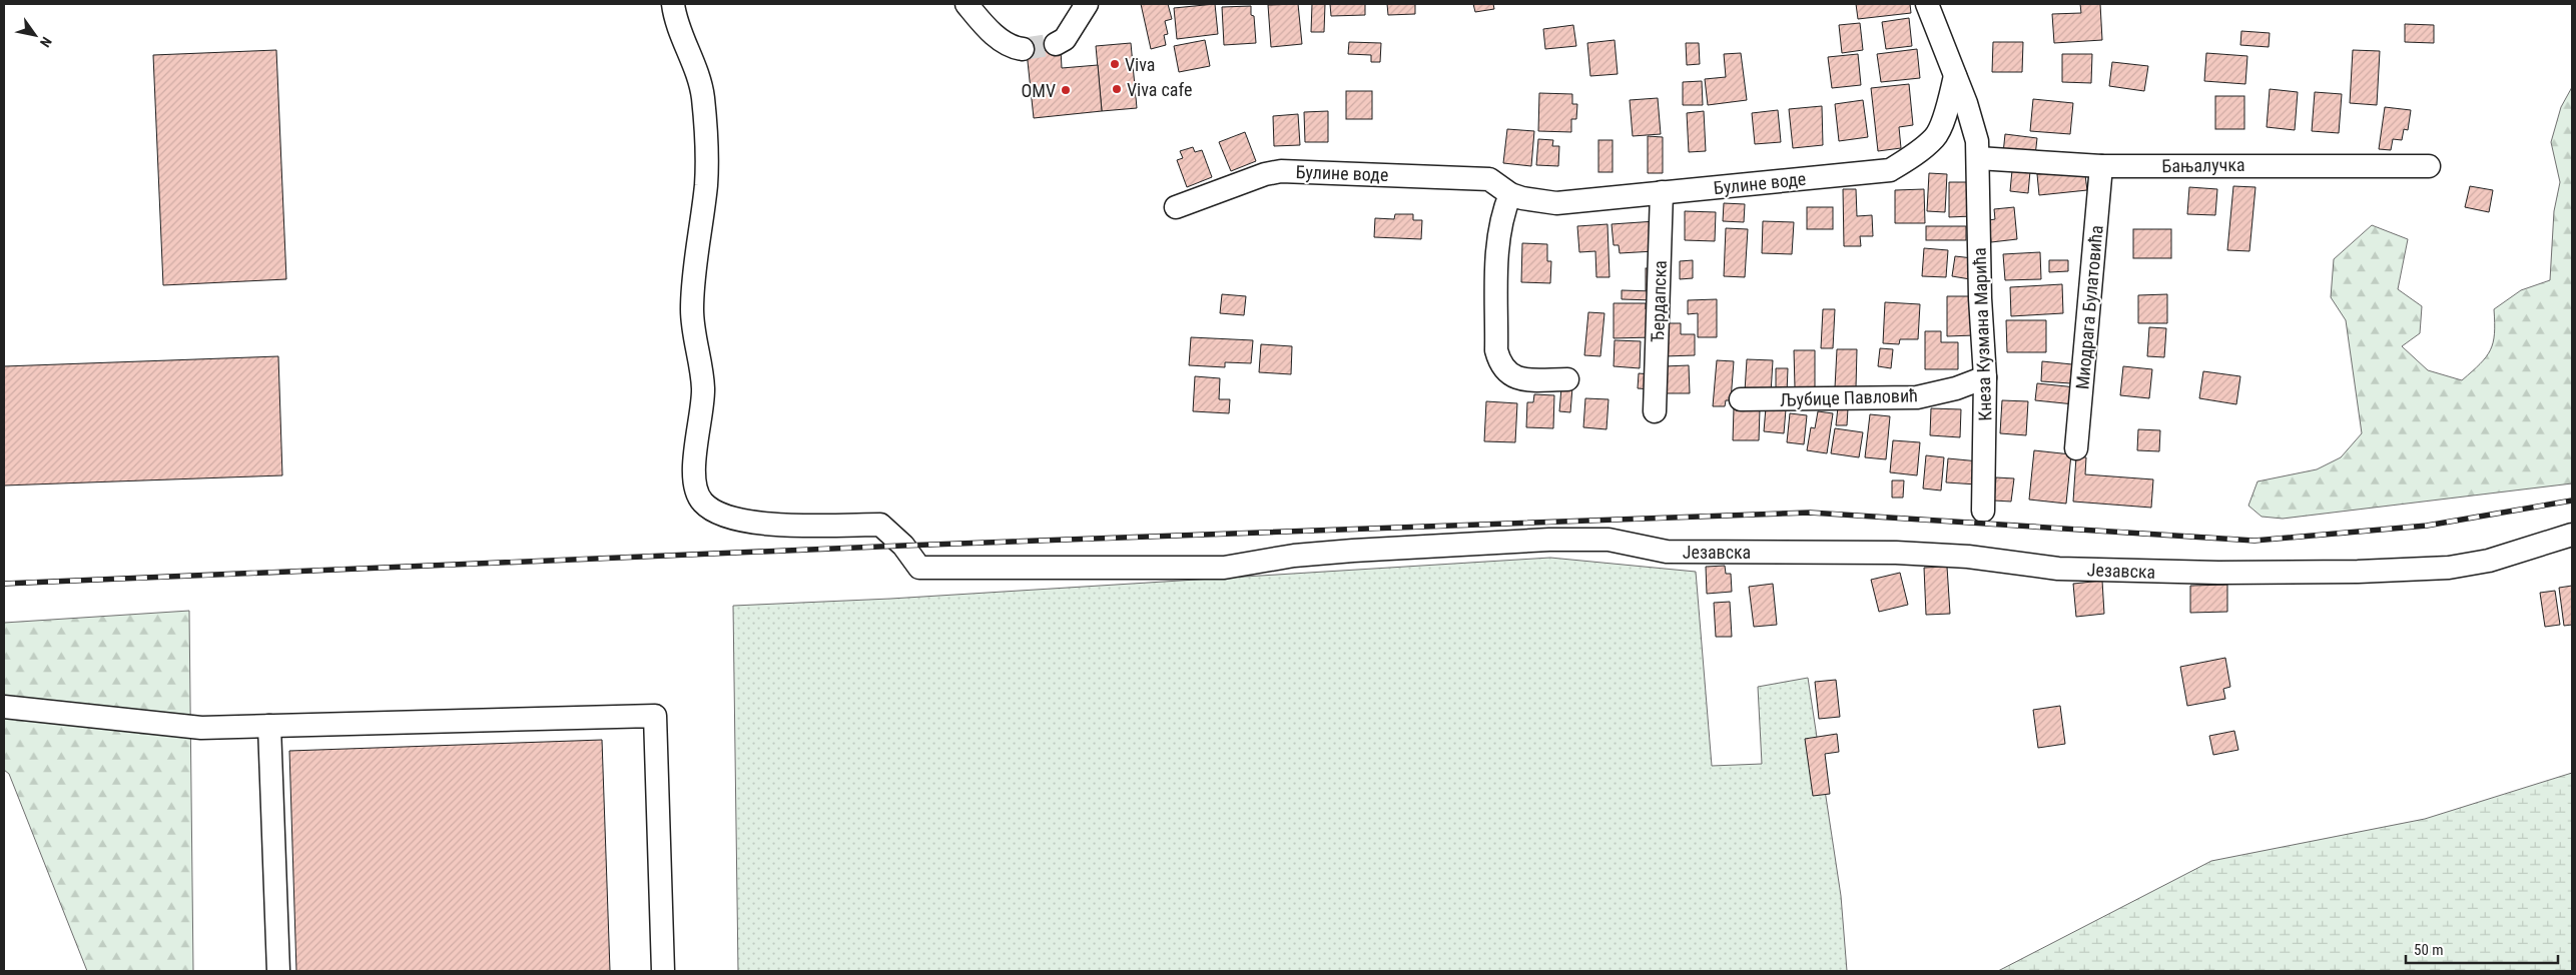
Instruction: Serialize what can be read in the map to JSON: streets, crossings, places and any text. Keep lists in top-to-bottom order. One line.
{"streets":{"street":["Бањалучка","Булине воде","Ђердапска","Миодрага Булатовића","Кнеза Кузмана Марића","Љубице Павловић","Језавска"]},"crossings":[["Бањалучка","Миодрага Булатовића"],["Бањалучка","Кнеза Кузмана Марића"],["Булине воде","Ђердапска"],["Кнеза Кузмана Марића","Љубице Павловић"]],"places":["Viva","Viva cafe","OMV"],"scale_bar":"50 m","north":"bottom right"}
